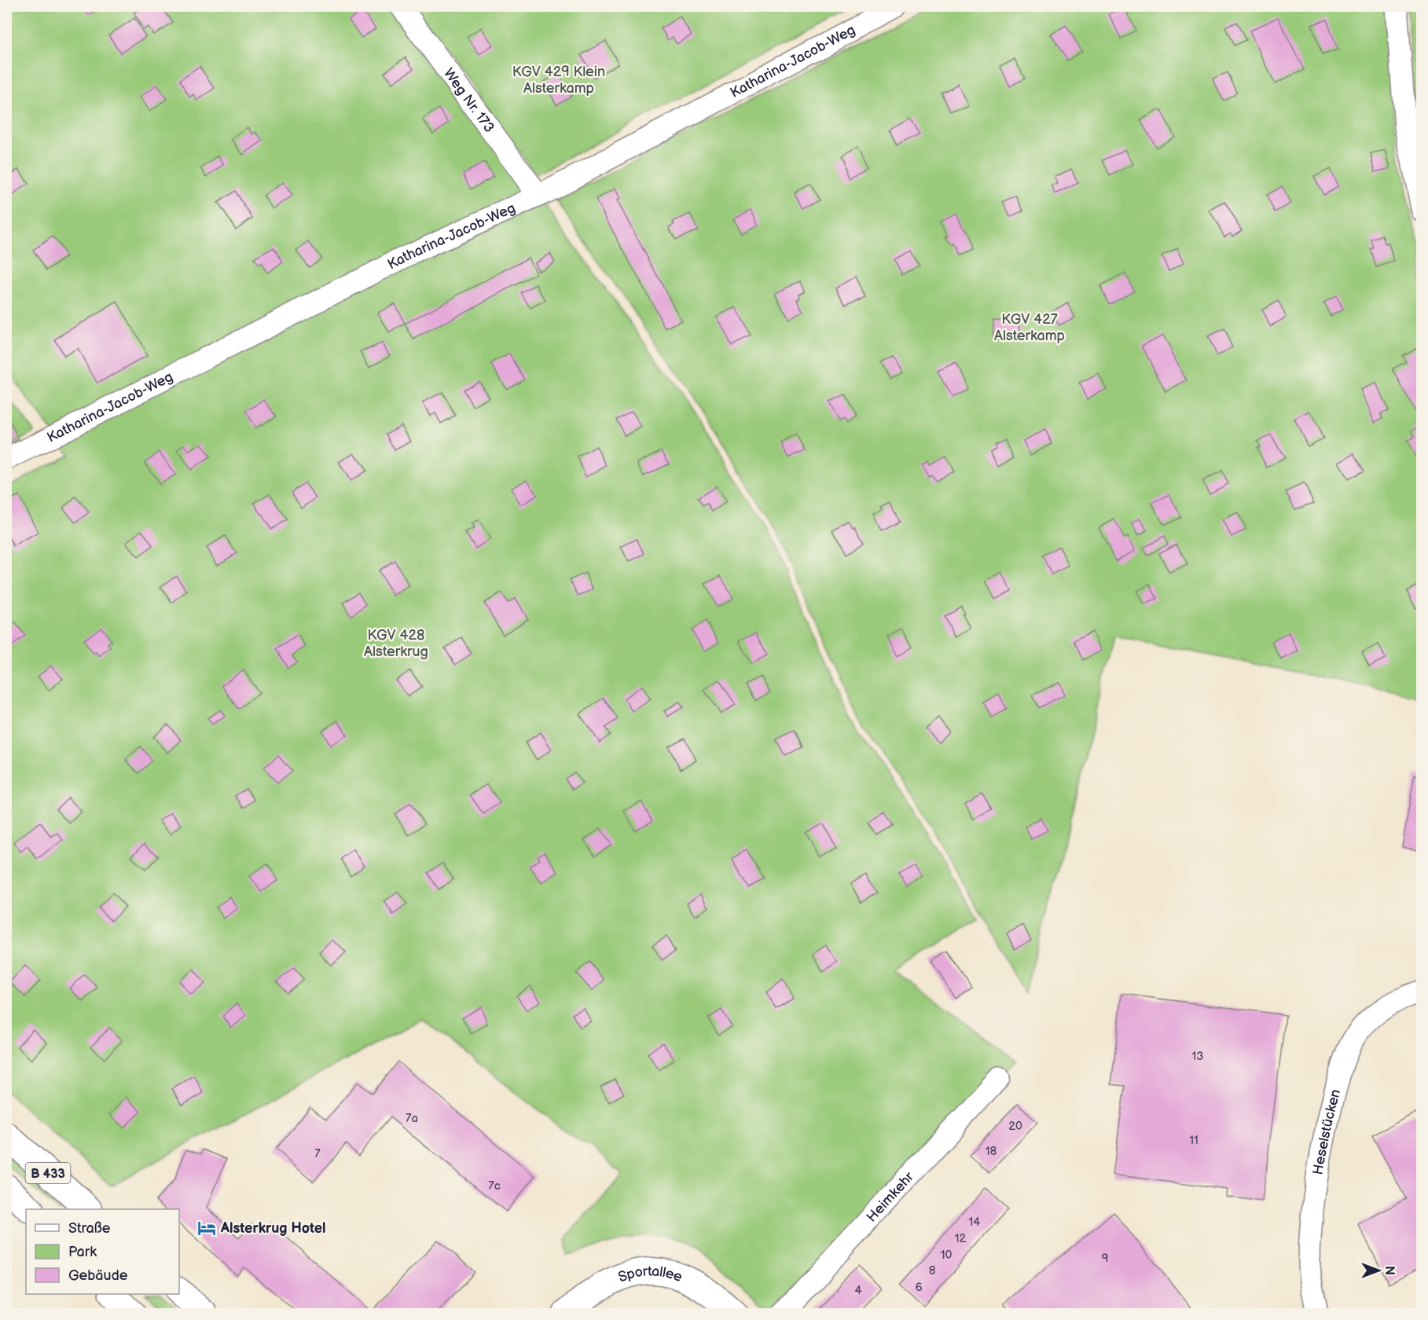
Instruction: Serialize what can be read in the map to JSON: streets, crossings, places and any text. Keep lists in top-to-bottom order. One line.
{"streets":{"main road":["B 433","Sportallee"],"street":["Katharina-Jacob-Weg","Weg Nr. 173","Heselstücken","Heimkehr"]},"crossings":[["Katharina-Jacob-Weg","Weg Nr. 173"]],"parks":["KGV 429 Klein Alsterkamp","KGV 427 Alsterkamp","KGV 428 Alsterkrug"],"places":{"hotel":["Alsterkrug Hotel"]},"house_numbers":["13","7a","20","11","18","7","7c","14","12","10","9","8","6","4"],"legend":["Straße","Park","Gebäude"],"north":"right"}
